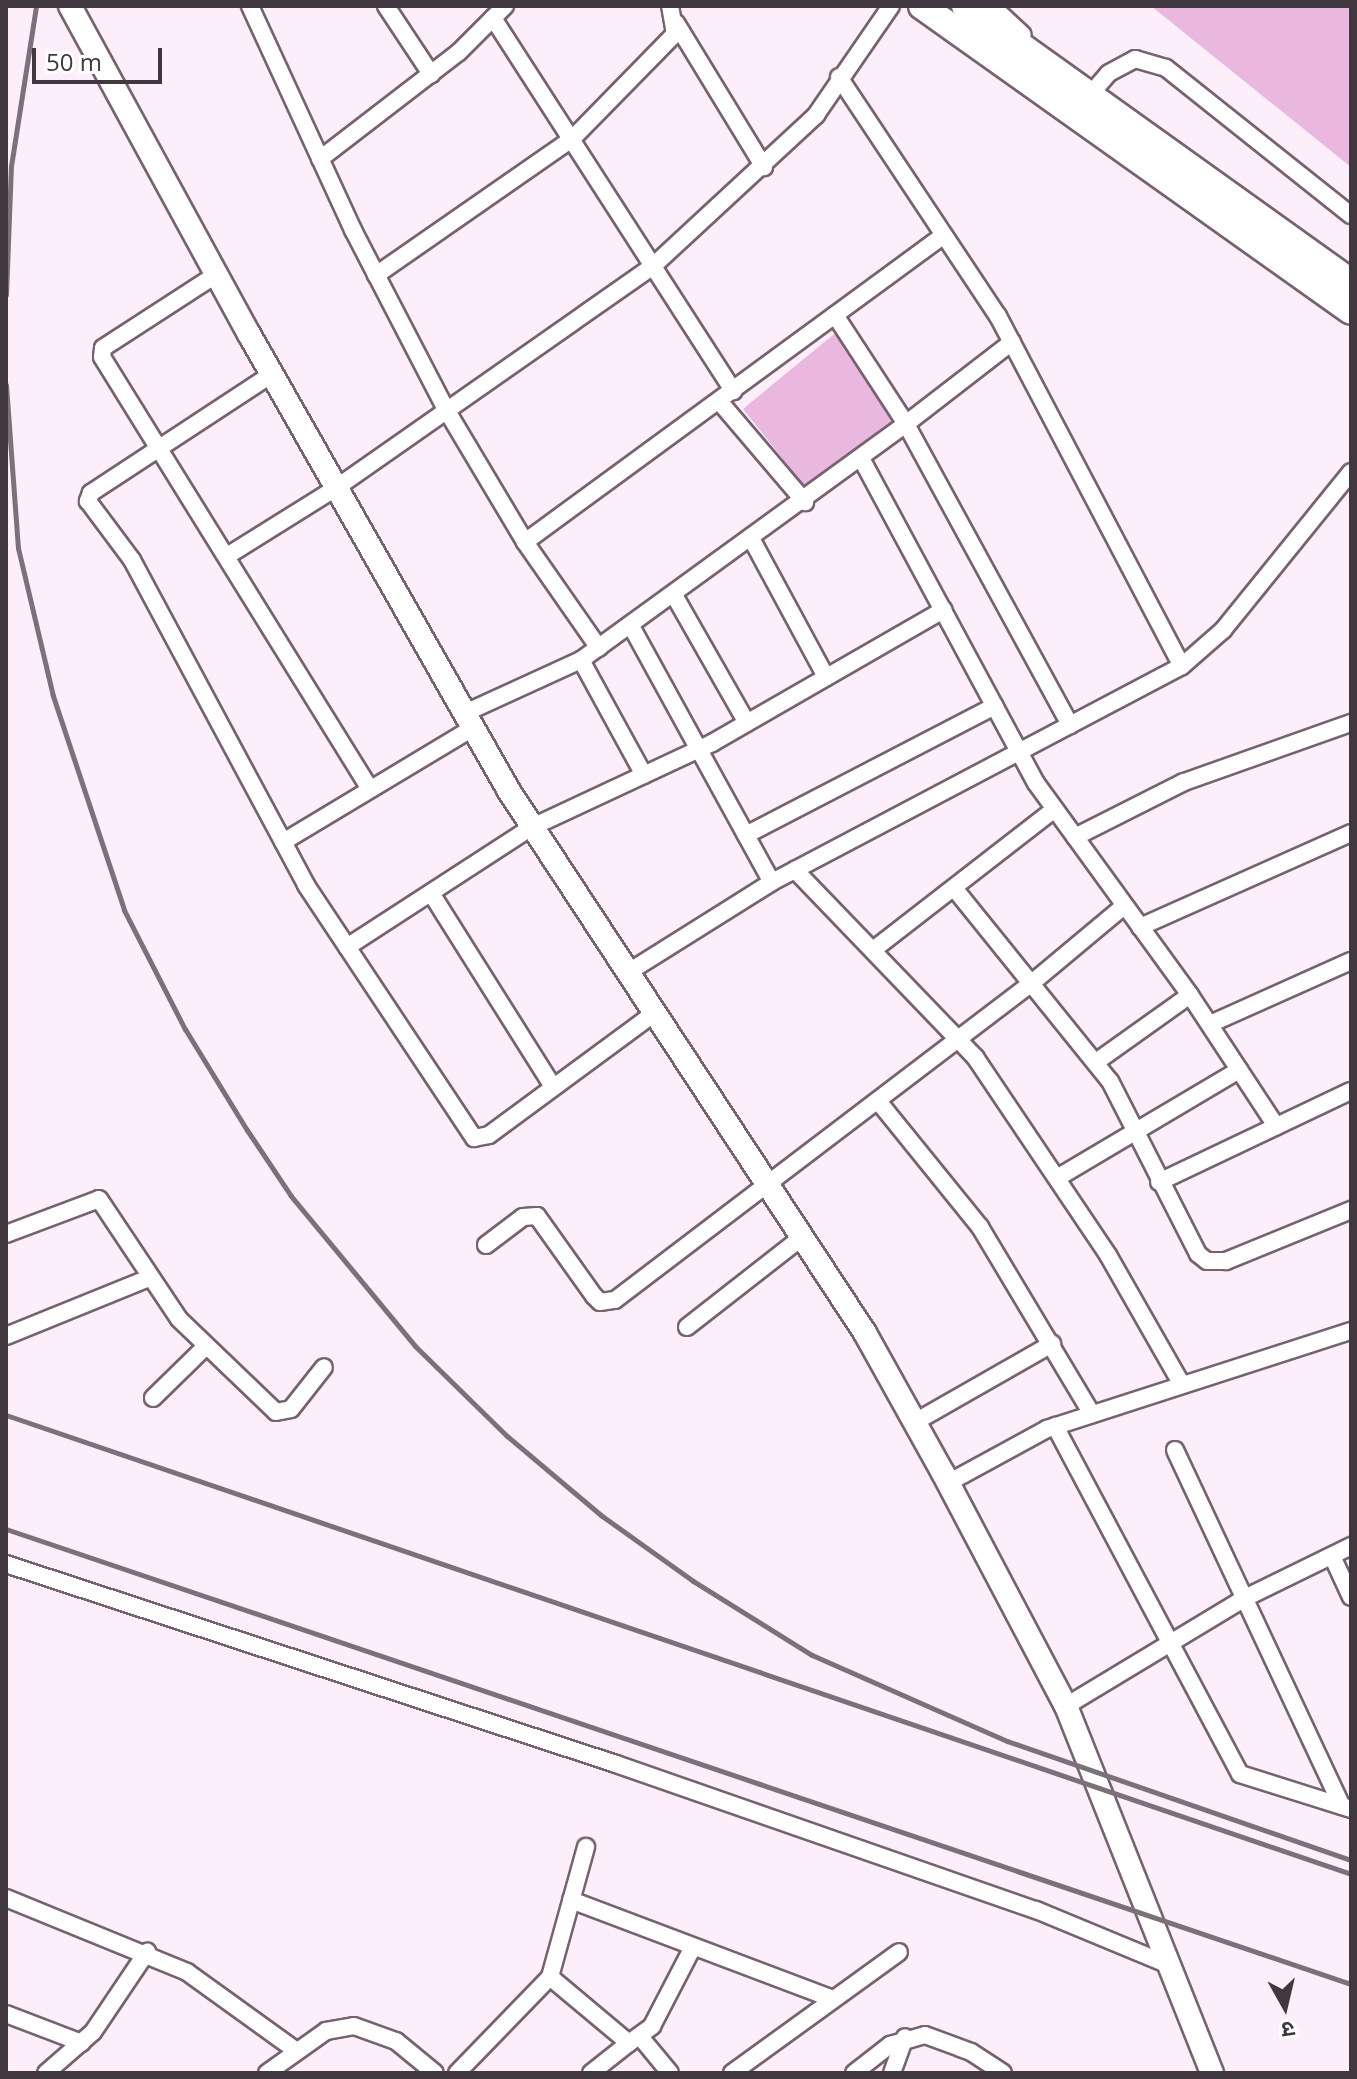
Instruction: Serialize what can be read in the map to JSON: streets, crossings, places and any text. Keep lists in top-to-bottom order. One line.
{"scale_bar":"50 m","north":"bottom"}
